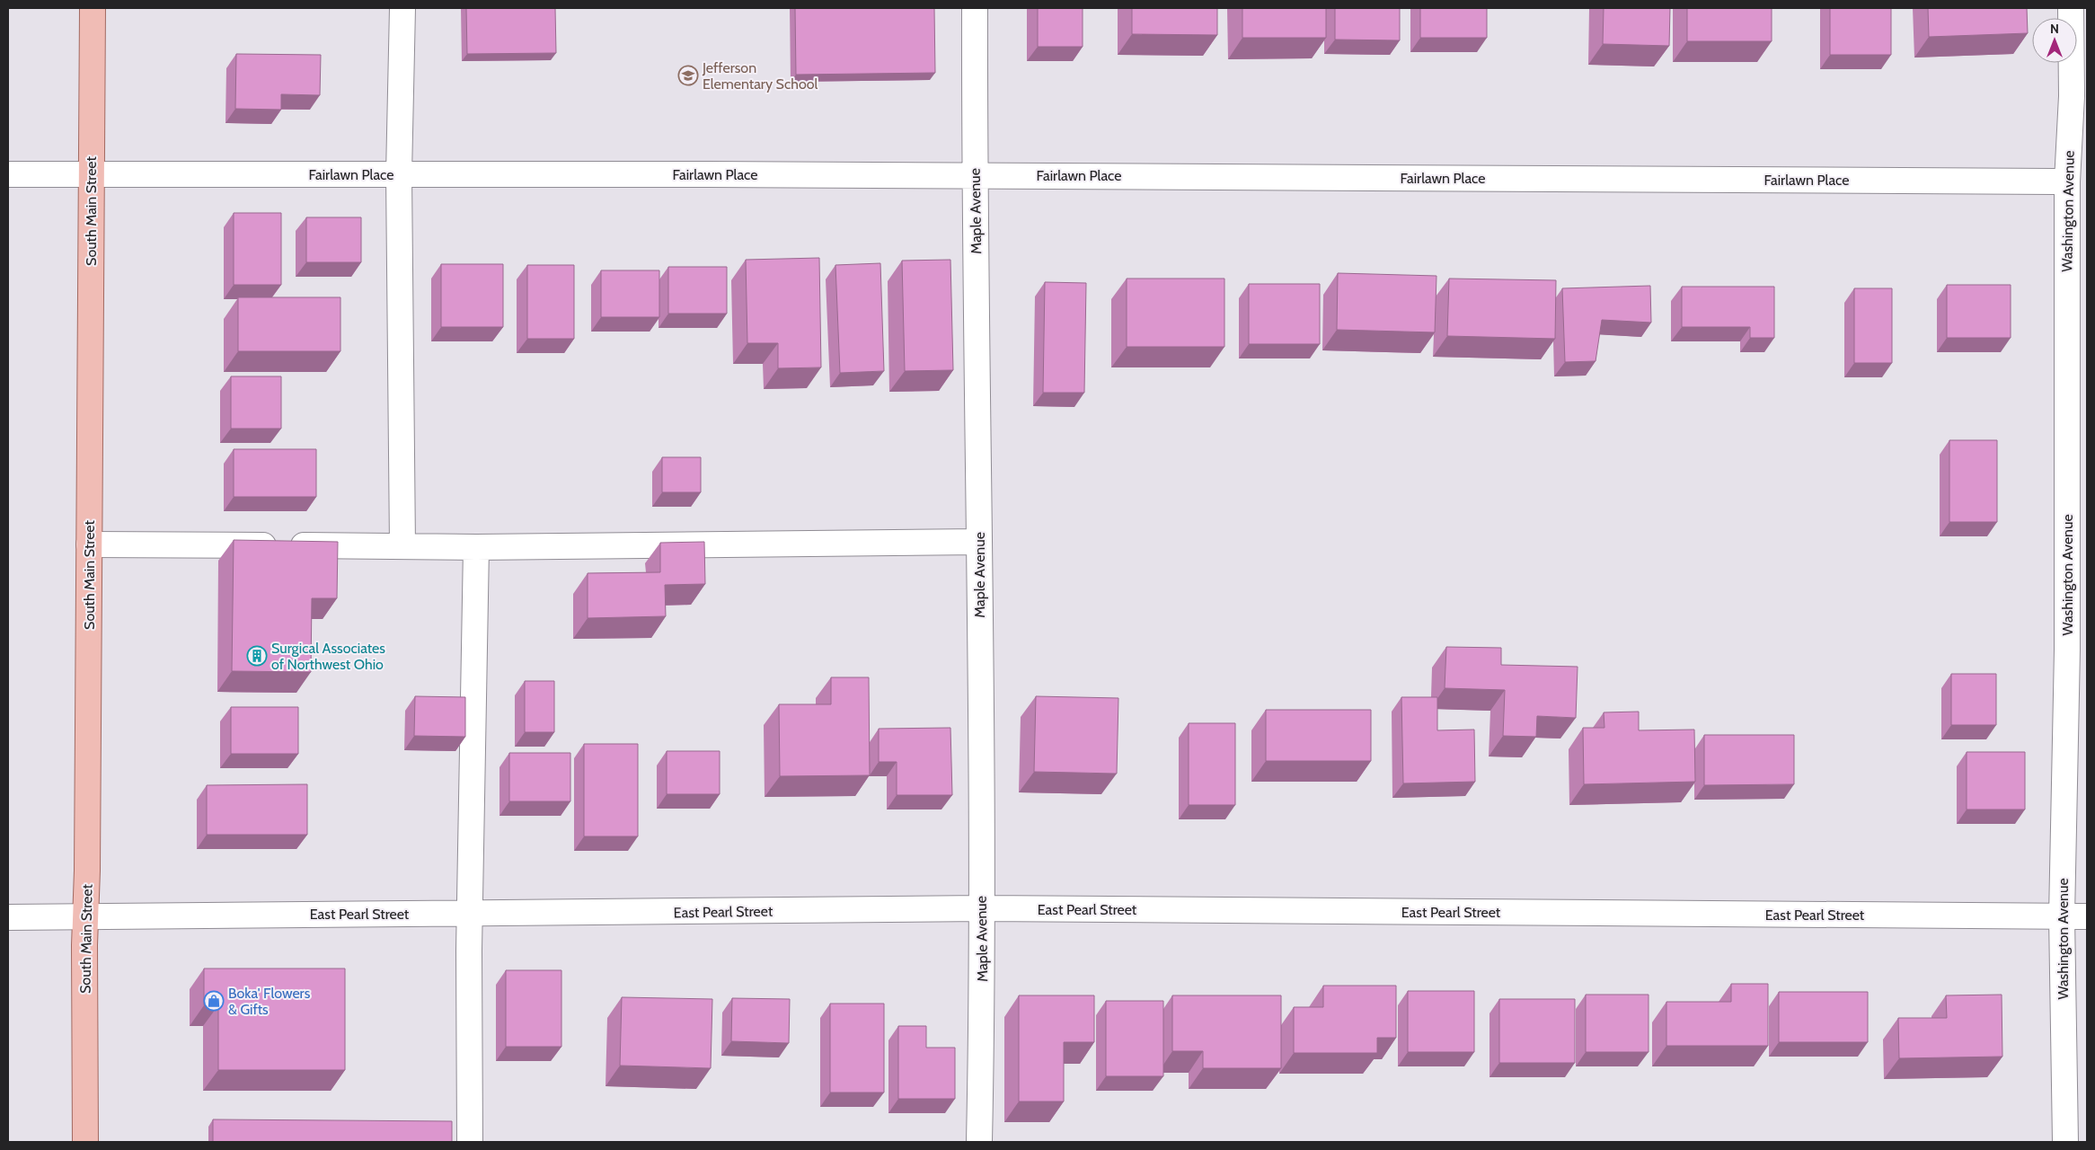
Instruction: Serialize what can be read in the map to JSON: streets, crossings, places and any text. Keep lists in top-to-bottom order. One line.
{"streets":{"main road":["South Main Street"],"street":["Fairlawn Place","Maple Avenue","Washington Avenue","East Pearl Street"]},"crossings":[["Fairlawn Place","South Main Street"],["Fairlawn Place","Maple Avenue"],["Fairlawn Place","Washington Avenue"],["South Main Street","East Pearl Street"],["Maple Avenue","East Pearl Street"],["Washington Avenue","East Pearl Street"]],"places":{"school or university":["Jefferson Elementary School"],"building":["Surgical Associates of Northwest Ohio"],"shop":["Boka' Flowers & Gifts"]},"north":"top"}
